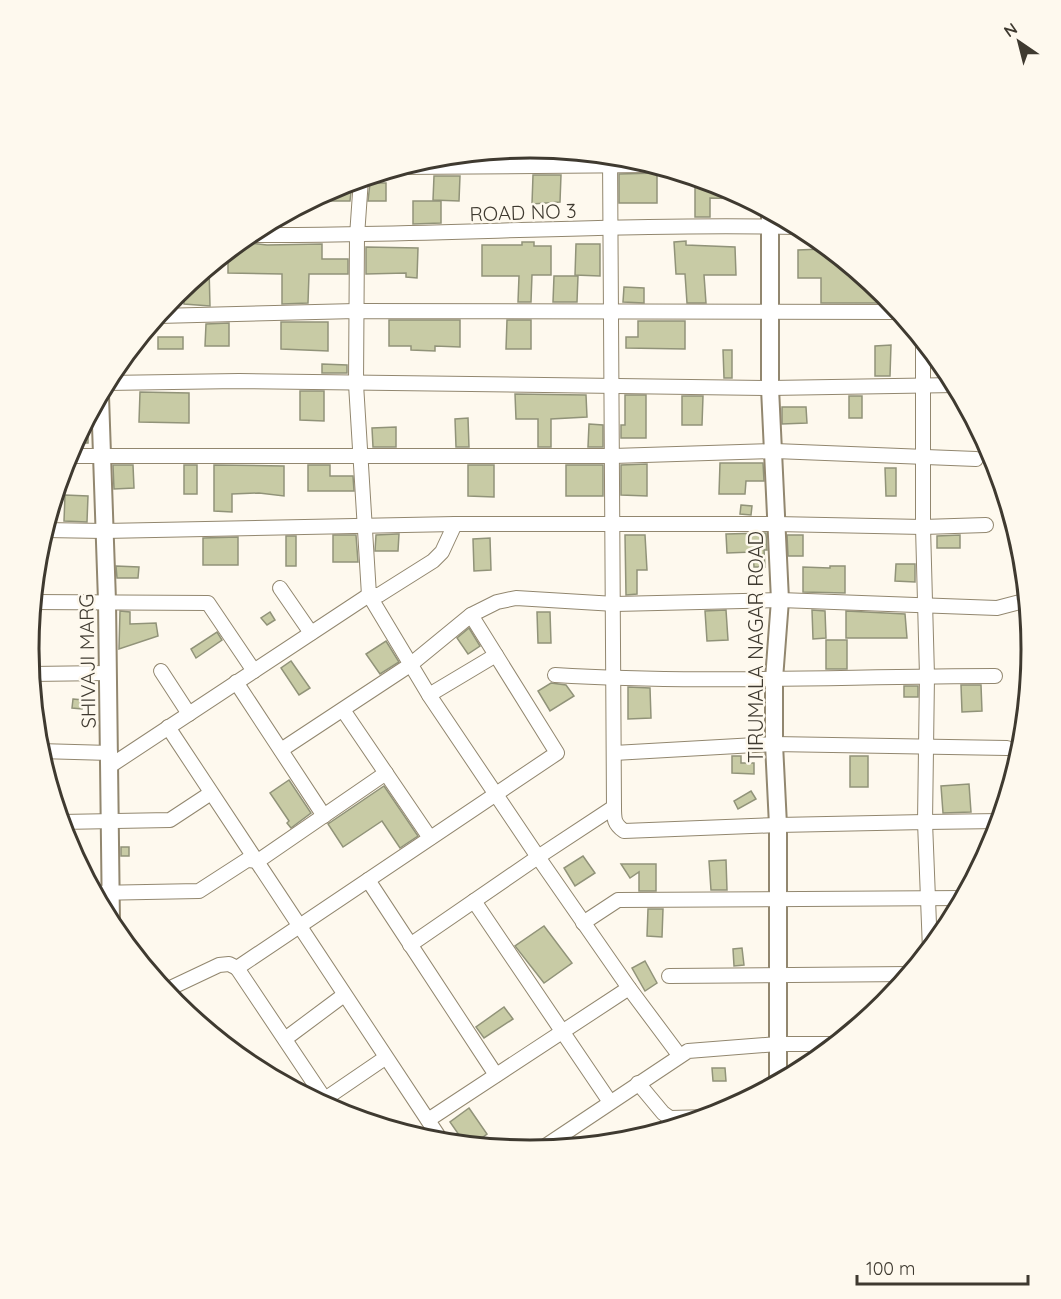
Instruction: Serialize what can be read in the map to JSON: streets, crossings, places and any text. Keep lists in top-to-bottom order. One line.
{"streets":{"street":["ROAD NO 3","TIRUMALA NAGAR ROAD","SHIVAJI MARG"]},"scale_bar":"100 m","north":"top left"}
